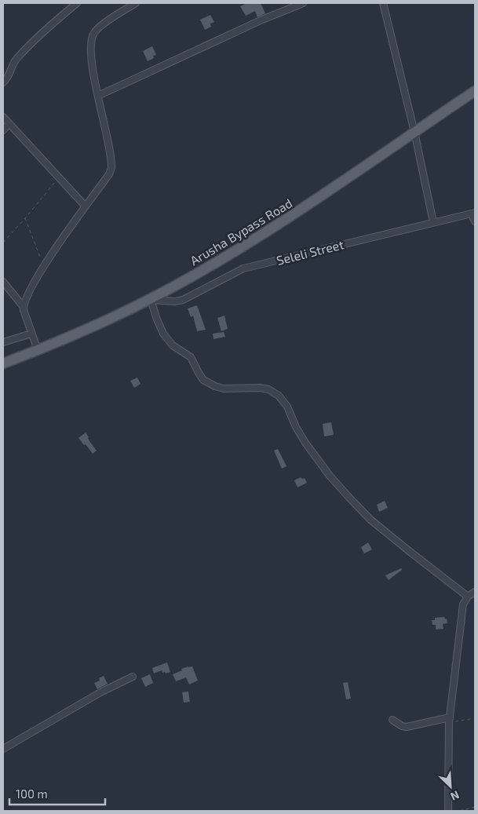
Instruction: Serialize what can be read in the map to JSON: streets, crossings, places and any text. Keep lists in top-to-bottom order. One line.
{"streets":{"main road":["Arusha Bypass Road"],"street":["Seleli Street"]},"crossings":[["Arusha Bypass Road","Seleli Street"]],"scale_bar":"100 m","north":"bottom right"}
